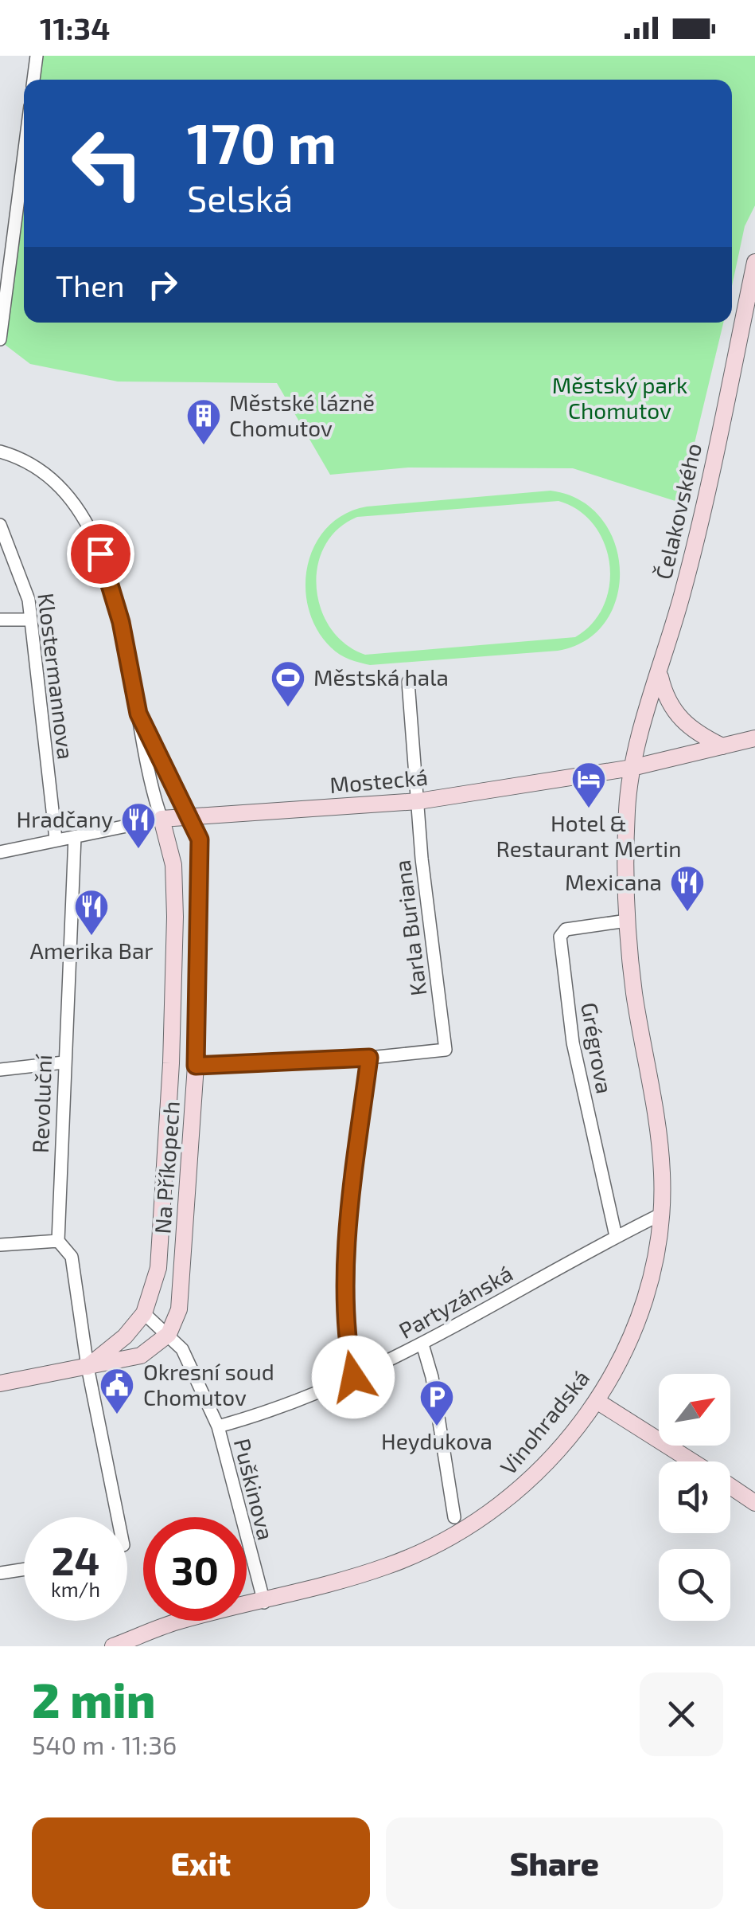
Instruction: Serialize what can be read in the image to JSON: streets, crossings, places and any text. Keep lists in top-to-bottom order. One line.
{"streets":{"street":["Čelakovského","Klostermannova","Mostecká","Karla Buriana","Grégrova","Revoluční","Na Příkopech","Partyzánská","Vinohradská","Puškinova"]},"crossings":[["Čelakovského","Mostecká"],["Čelakovského","Vinohradská"],["Klostermannova","Mostecká"],["Mostecká","Karla Buriana"],["Mostecká","Revoluční"],["Mostecká","Na Příkopech"],["Mostecká","Vinohradská"],["Grégrova","Partyzánská"],["Grégrova","Vinohradská"],["Revoluční","Na Příkopech"],["Na Příkopech","Puškinova"],["Partyzánská","Vinohradská"],["Partyzánská","Puškinova"],["Vinohradská","Puškinova"]],"parks":["Městský park Chomutov"],"places":{"building":["Městské lázně Chomutov"],"sports":["Městská hala"],"hotel":["Hotel & Restaurant Mertin"],"restaurant":["Hradčany","Mexicana","Amerika Bar"],"public building":["Okresní soud Chomutov"],"parking":["Heydukova"]},"north":"top right","page":{"status":"11:34","turn":["170 m","Selská"],"then":"Then","speed":"24 km/h","limit":"30","heading":["2 min","540 m · 11:36"],"buttons":["Exit","Share"]}}
